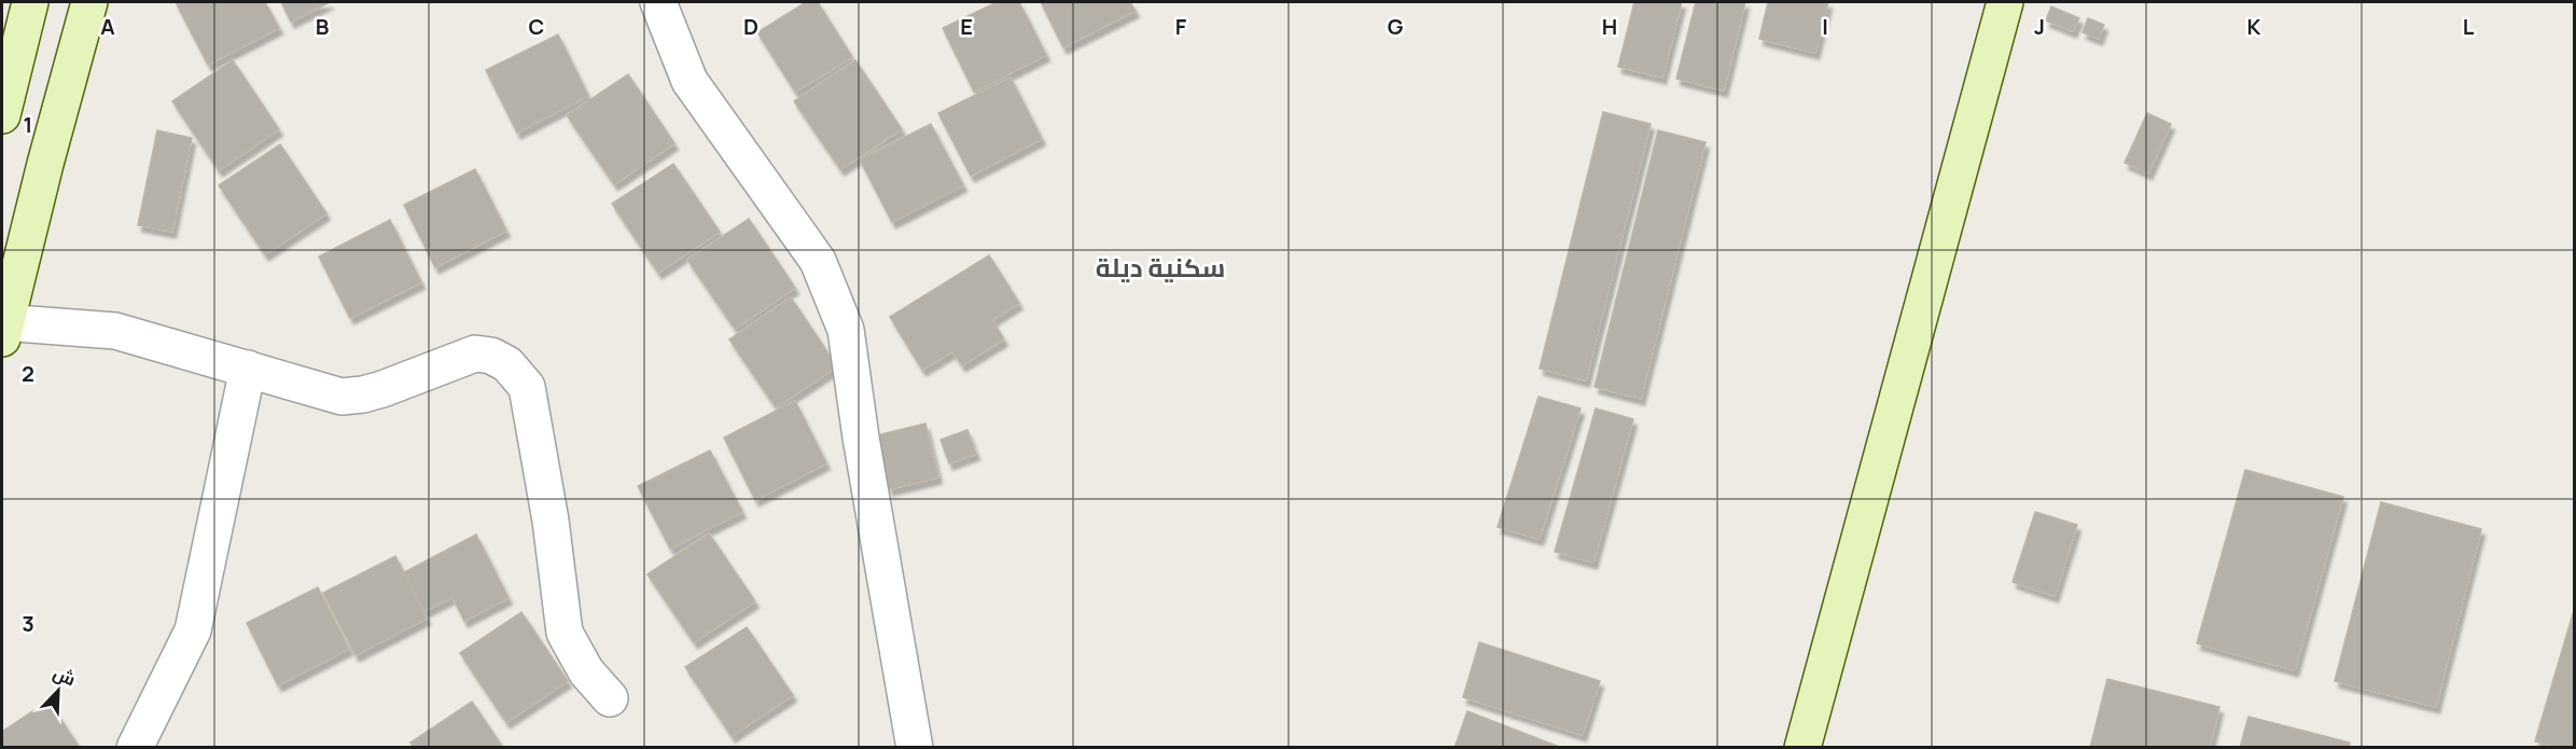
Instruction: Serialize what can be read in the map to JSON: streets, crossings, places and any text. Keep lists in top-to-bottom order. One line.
{"districts":["سكنية ديلة"],"north":"top right","grid":{"columns":["A","B","C","D","E","F","G","H","I","J","K","L"],"rows":["1","2","3"]}}
